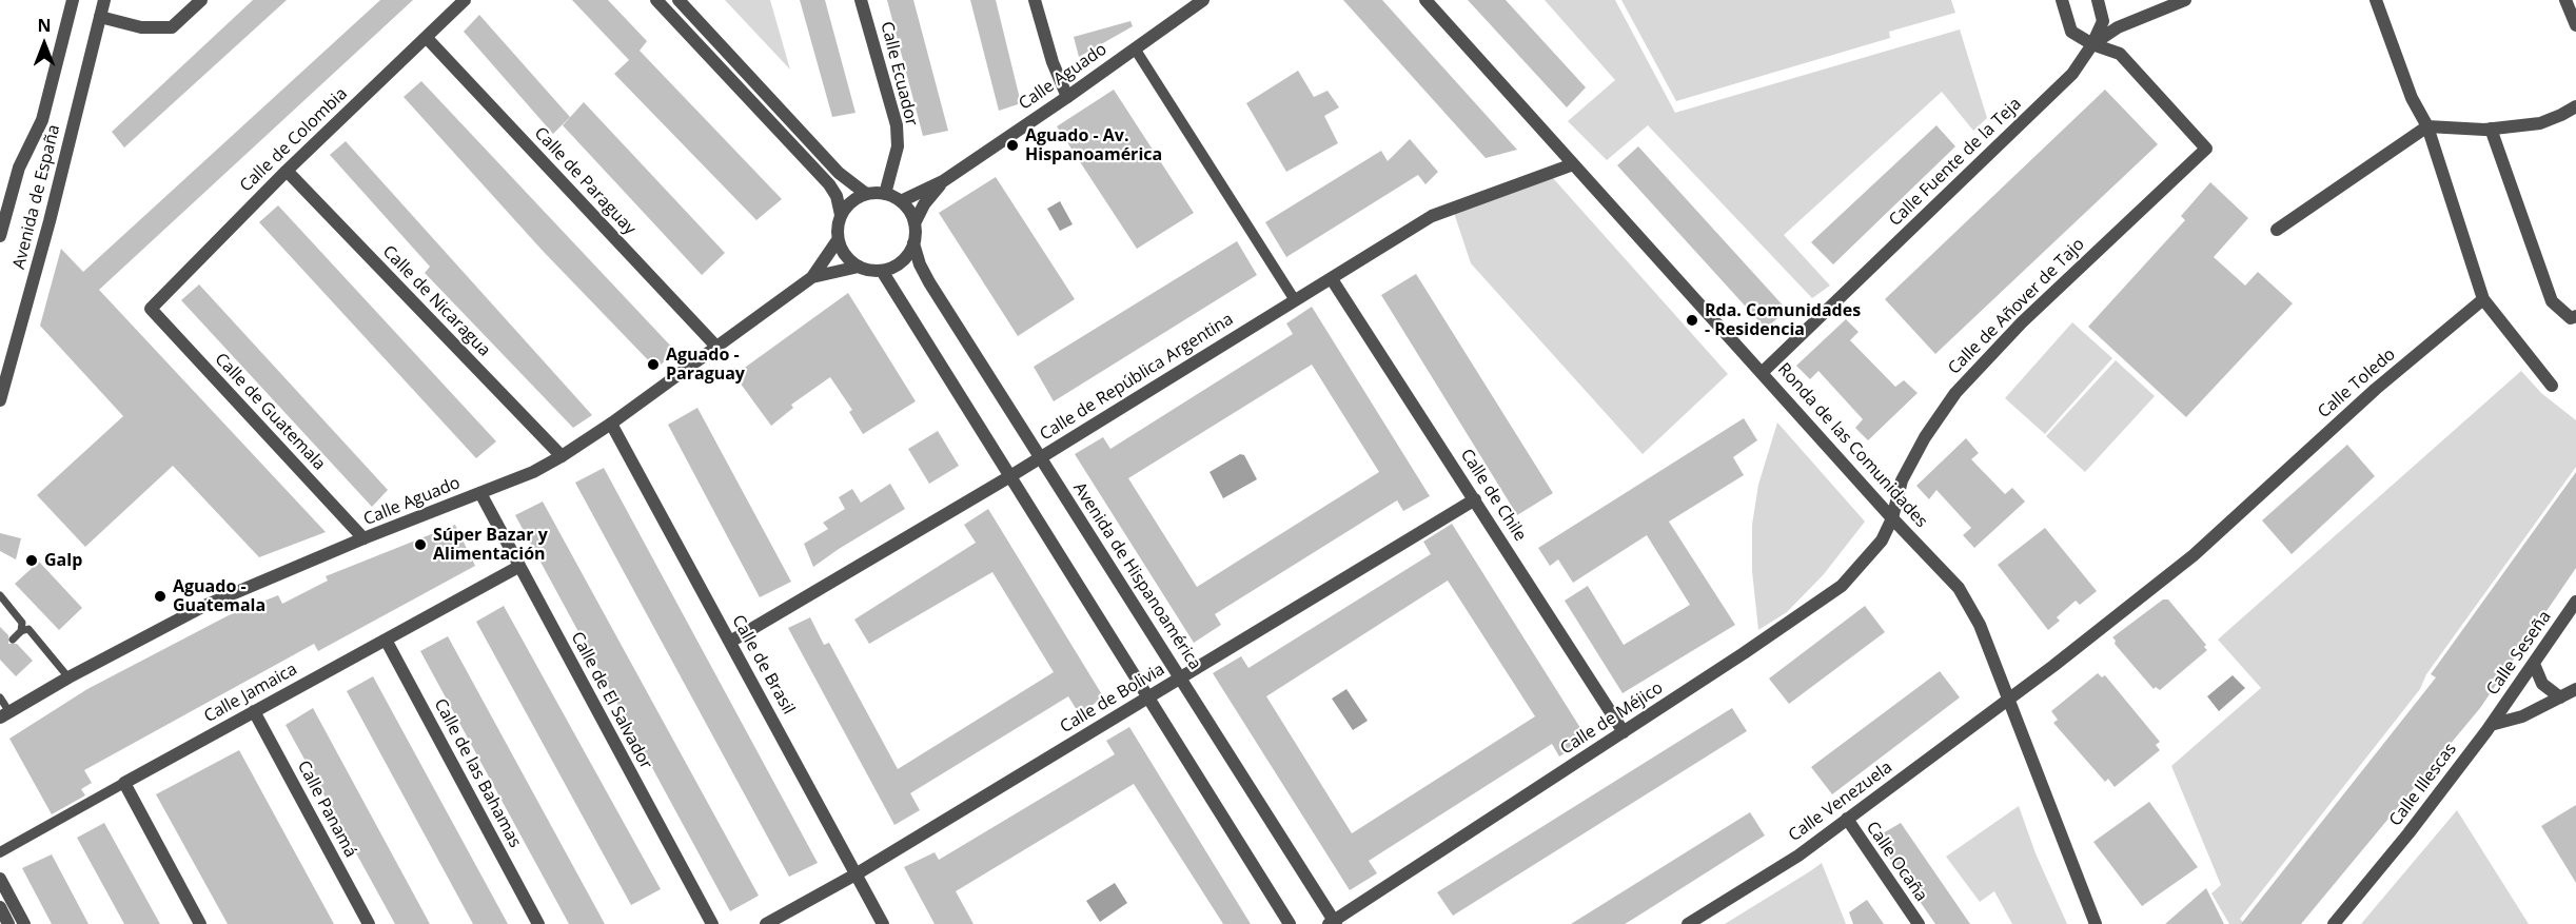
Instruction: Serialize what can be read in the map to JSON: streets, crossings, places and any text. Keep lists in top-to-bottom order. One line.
{"streets":{"street":["Calle Ecuador","Calle Aguado","Calle de Colombia","Calle Fuente de la Teja","Calle de Paraguay","Avenida de España","Calle de Nicaragua","Calle de Añover de Tajo","Calle de República Argentina","Calle Toledo","Calle de Guatemala","Ronda de las Comunidades","Calle de Chile","Avenida de Hispanoamérica","Calle Seseña","Calle de Brasil","Calle Jamaica","Calle de Bolivia","Calle de El Salvador","Calle de Méjico","Calle de las Bahamas","Calle Illescas","Calle Venezuela","Calle Panamá","Calle Ocaña"]},"crossings":[["Calle Ecuador","Calle Aguado"],["Calle Ecuador","Avenida de Hispanoamérica"],["Calle Aguado","Calle de Paraguay"],["Calle Aguado","Calle de Nicaragua"],["Calle Aguado","Calle de Guatemala"],["Calle Aguado","Avenida de Hispanoamérica"],["Calle Aguado","Calle de Brasil"],["Calle Aguado","Calle de El Salvador"],["Calle de Colombia","Calle de Paraguay"],["Calle de Colombia","Calle de Nicaragua"],["Calle de Colombia","Calle de Guatemala"],["Calle Fuente de la Teja","Calle de Añover de Tajo"],["Calle Fuente de la Teja","Ronda de las Comunidades"],["Calle de Añover de Tajo","Ronda de las Comunidades"],["Calle de Añover de Tajo","Calle de Méjico"],["Calle de República Argentina","Ronda de las Comunidades"],["Calle de República Argentina","Calle de Chile"],["Calle de República Argentina","Avenida de Hispanoamérica"],["Calle de República Argentina","Calle de Brasil"],["Calle Toledo","Ronda de las Comunidades"],["Calle Toledo","Calle Venezuela"],["Ronda de las Comunidades","Calle de Méjico"],["Ronda de las Comunidades","Calle Venezuela"],["Calle de Chile","Calle de Bolivia"],["Calle de Chile","Calle de Méjico"],["Avenida de Hispanoamérica","Calle de Bolivia"],["Avenida de Hispanoamérica","Calle de Méjico"],["Calle Seseña","Calle Illescas"],["Calle de Brasil","Calle de Bolivia"],["Calle Jamaica","Calle de El Salvador"],["Calle Jamaica","Calle de las Bahamas"],["Calle Jamaica","Calle Panamá"],["Calle Venezuela","Calle Ocaña"]],"places":["Aguado - Av. Hispanoamérica","Rda. Comunidades - Residencia","Aguado - Paraguay","Súper Bazar y Alimentación","Galp","Aguado - Guatemala"],"north":"top"}
